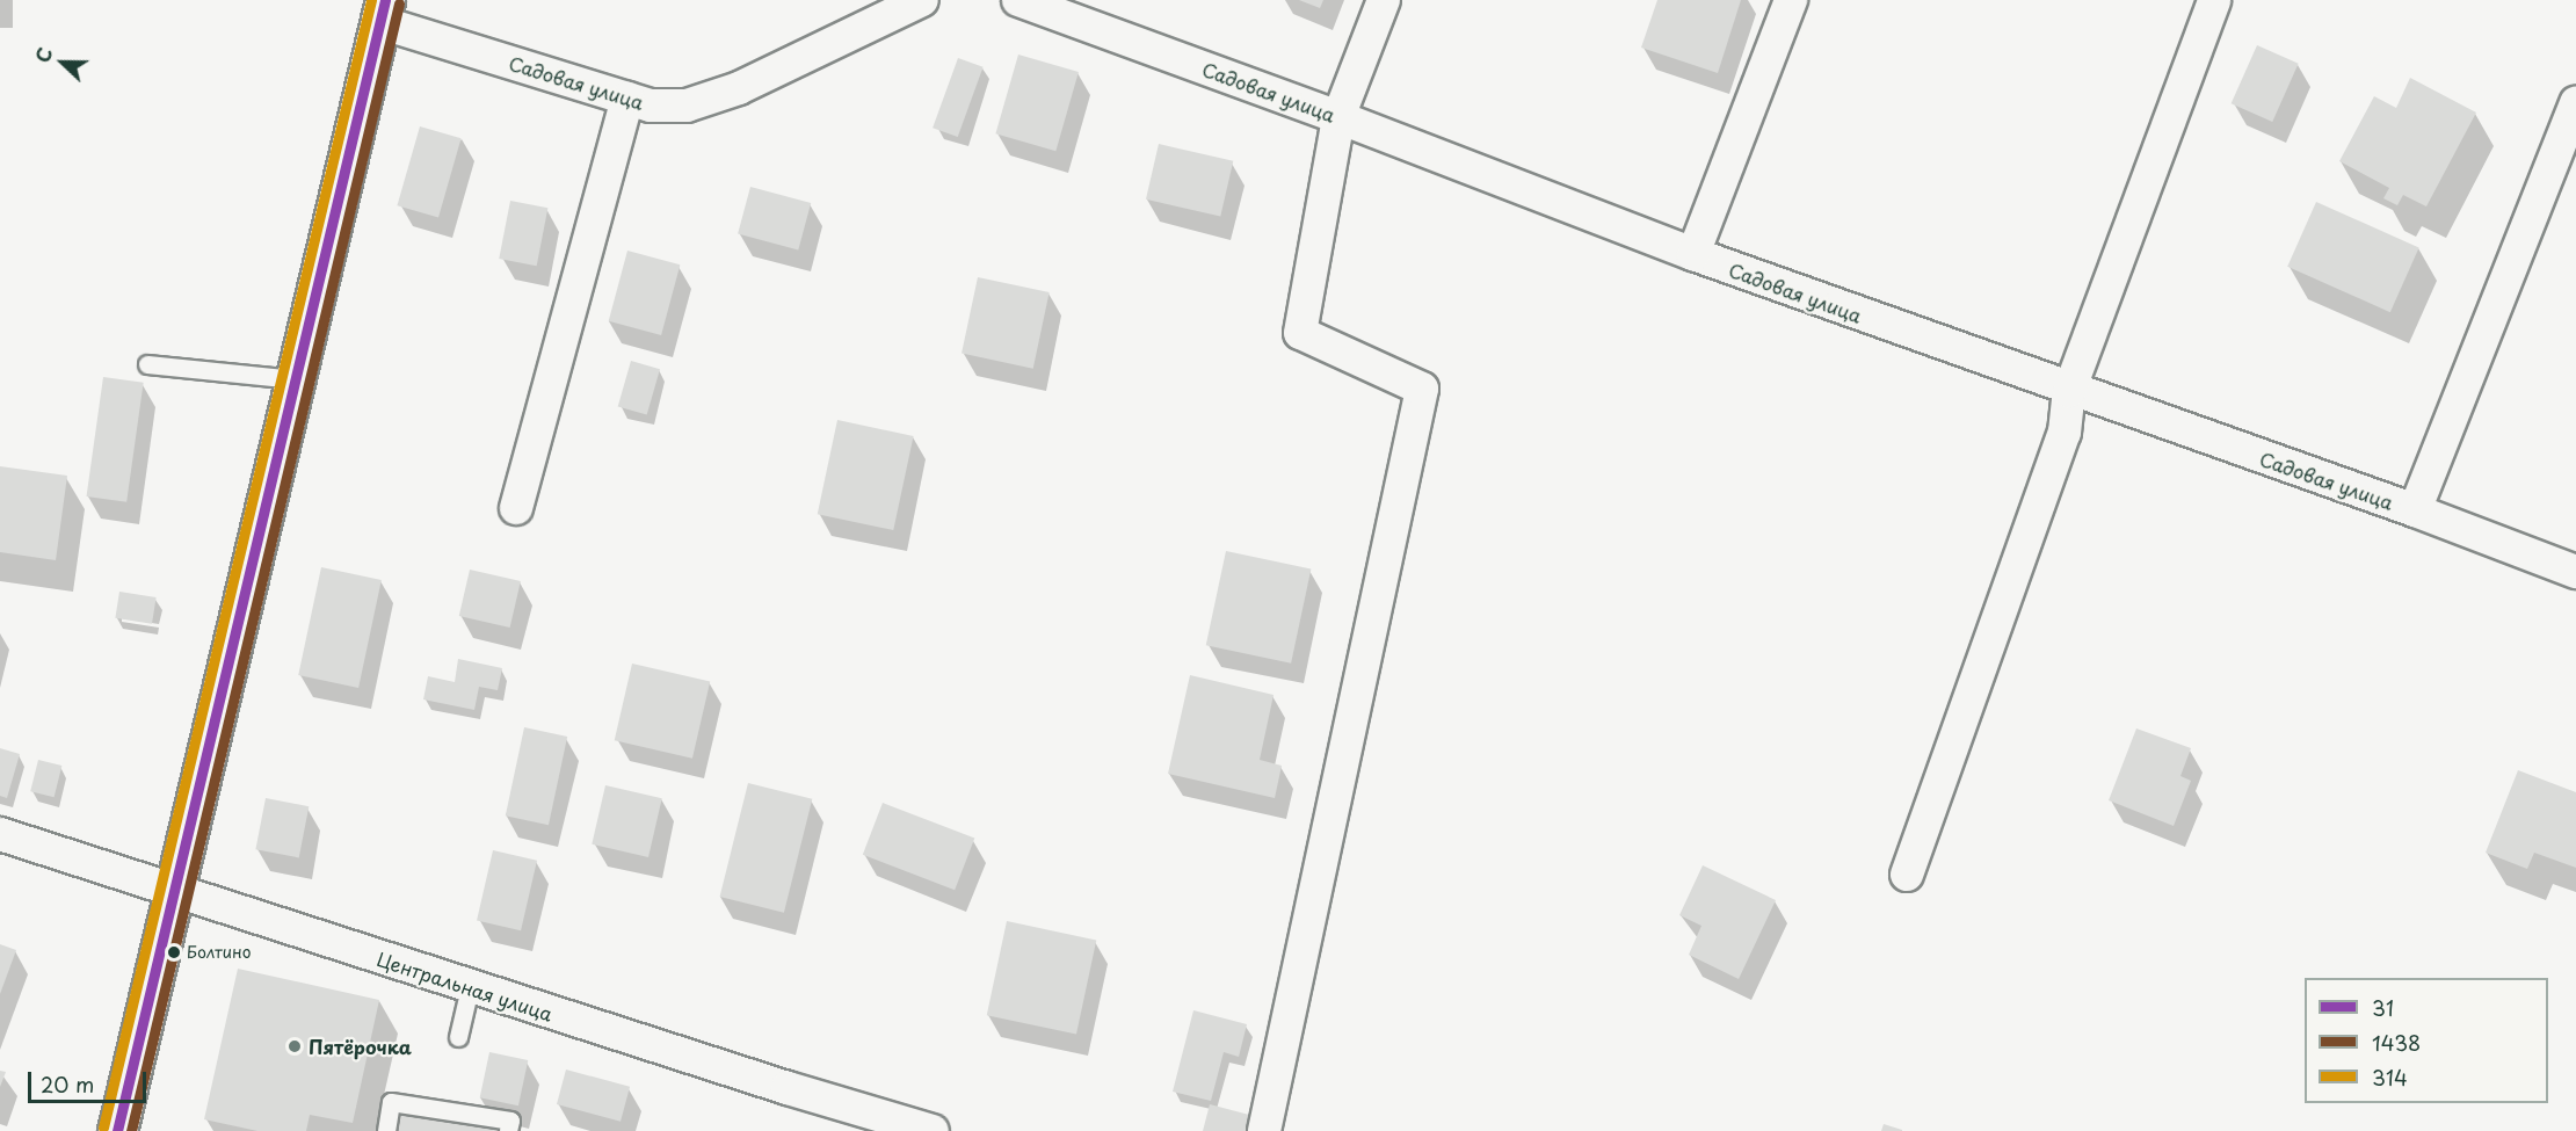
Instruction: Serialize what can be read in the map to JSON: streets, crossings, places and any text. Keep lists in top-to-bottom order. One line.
{"streets":{"street":["Садовая улица","Центральная улица"]},"places":["Болтино","Пятёрочка"],"lines":["transit line 31","transit line 314","transit line 1438"],"legend":["31","1438","314"],"scale_bar":"20 m","north":"left"}
